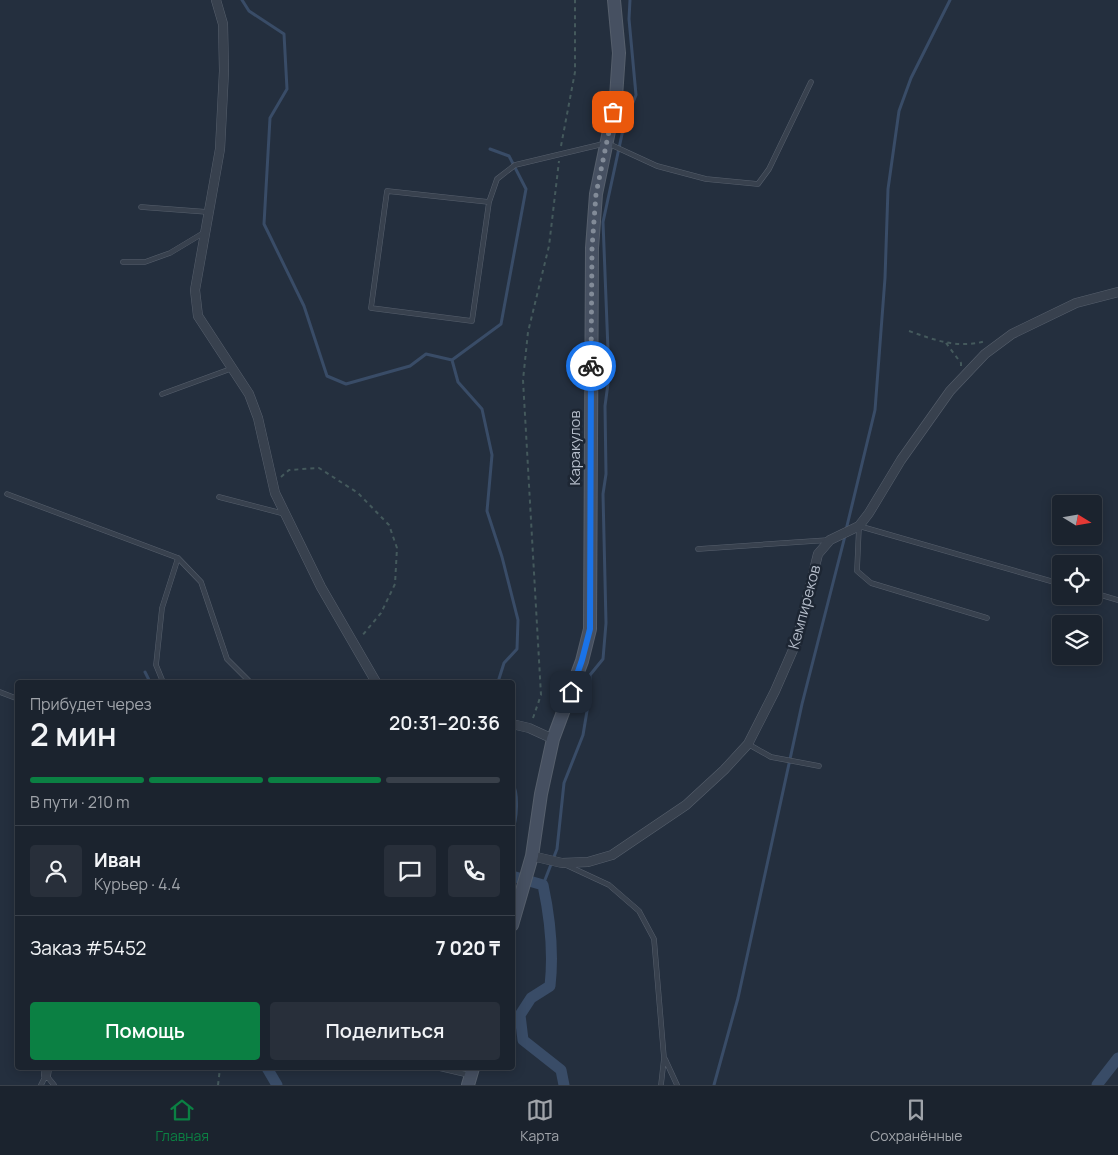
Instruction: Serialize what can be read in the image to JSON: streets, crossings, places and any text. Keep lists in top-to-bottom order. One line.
{"streets":{"main road":["Каракулов"],"street":["Кемпиреков"]},"crossings":[["Каракулов","Кемпиреков"]],"north":"right","page":{"heading":["2 мин","Прибудет через","20:31–20:36"],"panel":["Иван","Курьер · 4.4","Заказ #5452","7 020 ₸"],"bar":"В пути · 210 m","buttons":["Помощь","Поделиться"],"tabs":["Главная","Карта","Сохранённые"]}}
